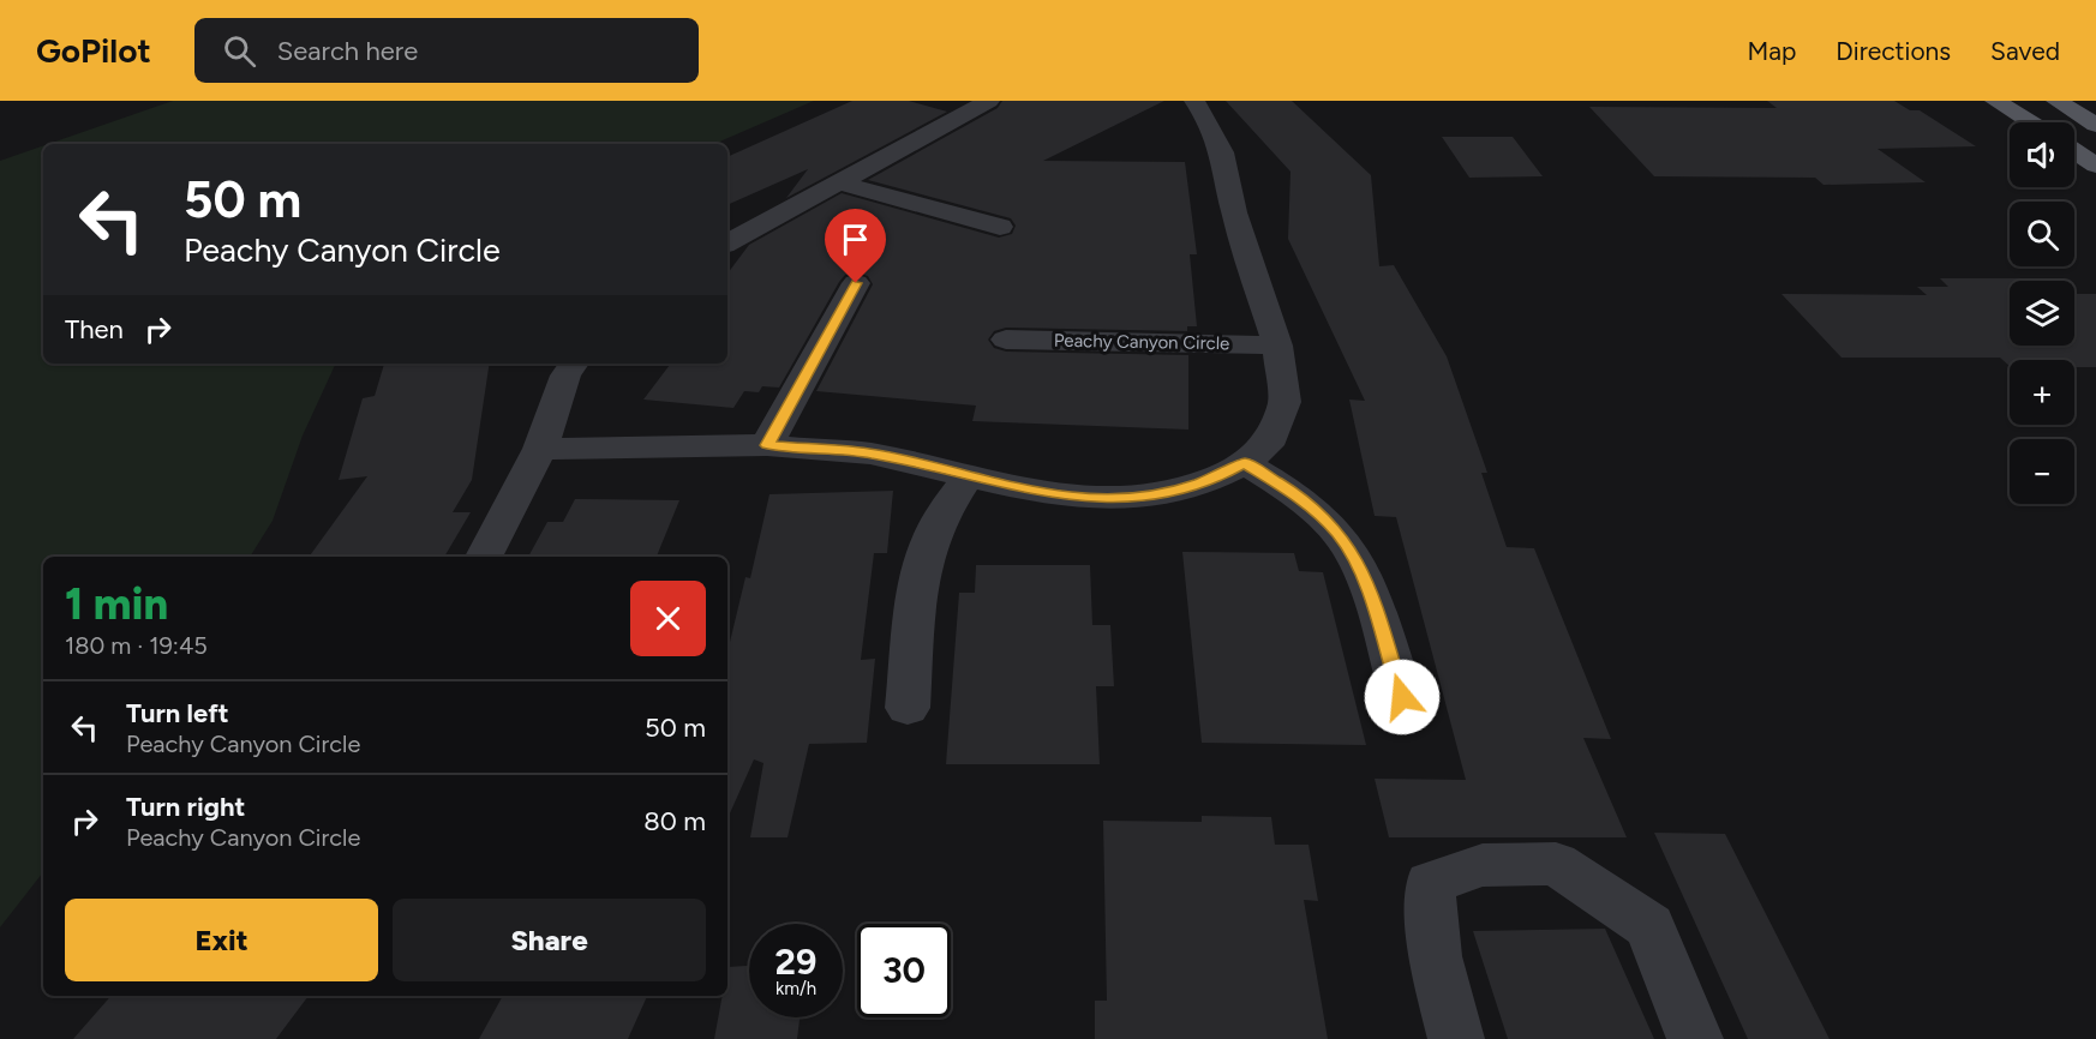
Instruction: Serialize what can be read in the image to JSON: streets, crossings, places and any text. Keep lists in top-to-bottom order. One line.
{"streets":{"street":["Peachy Canyon Circle"]},"page":{"header":"GoPilot","search":"Search here","nav":["Map","Directions","Saved"],"map_buttons":["+","−"],"turn":["50 m","Peachy Canyon Circle"],"then":"Then","heading":["1 min","180 m · 19:45"],"list":[{"name":"Turn left","note":"Peachy Canyon Circle","value":"50 m"},{"name":"Turn right","note":"Peachy Canyon Circle","value":"80 m"}],"buttons":["Exit","Share"],"speed":"29 km/h","limit":"30"}}
